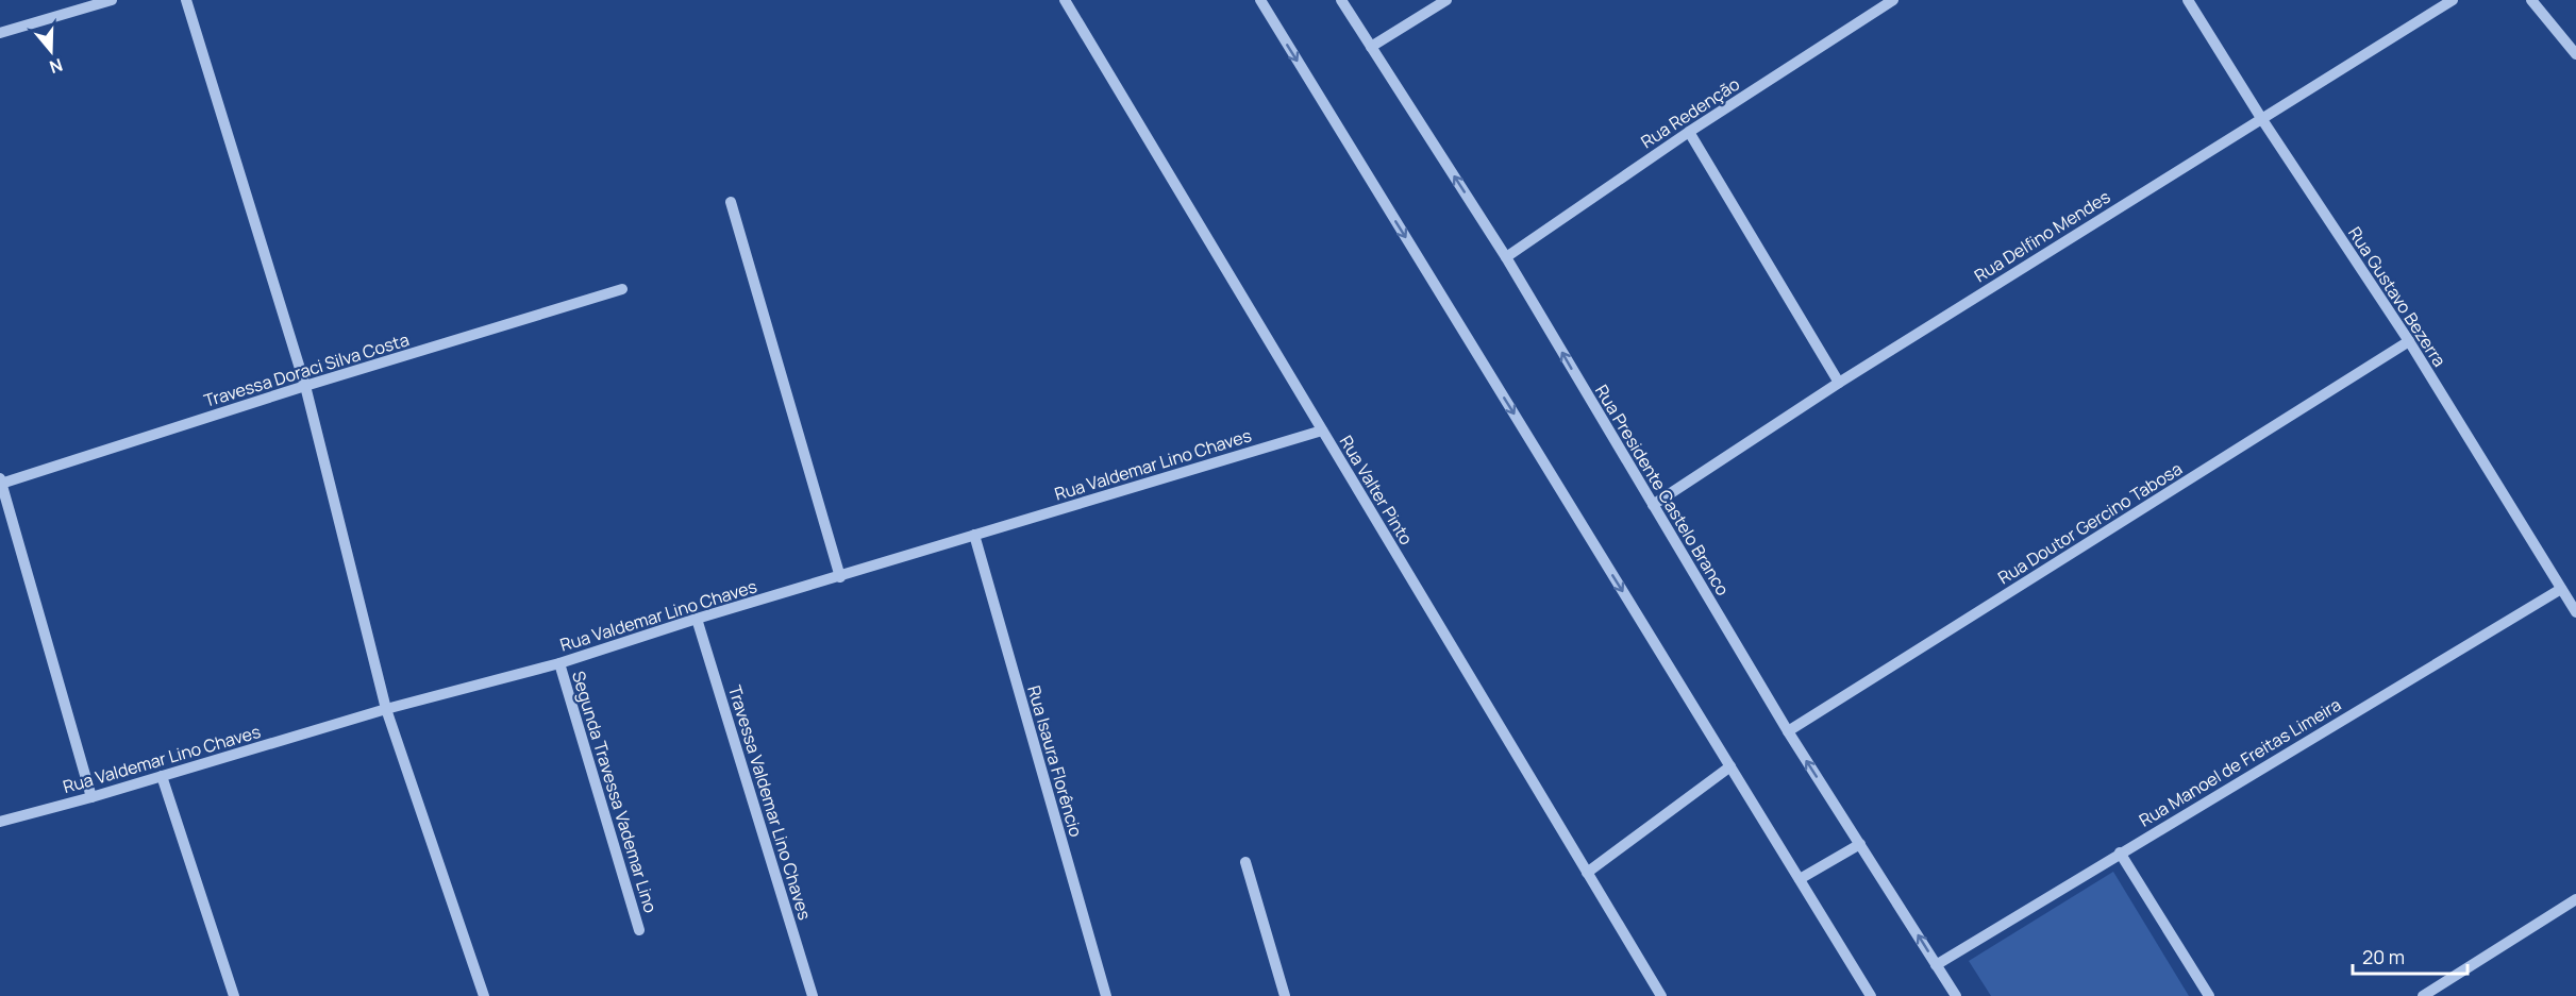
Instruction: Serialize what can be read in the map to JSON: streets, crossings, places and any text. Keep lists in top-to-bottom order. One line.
{"streets":{"street":["Rua Redenção","Rua Delfino Mendes","Rua Gustavo Bezerra","Travessa Doraci Silva Costa","Rua Valdemar Lino Chaves","Rua Valter Pinto","Rua Presidente Castelo Branco","Rua Doutor Gercino Tabosa","Rua Isaura Florêncio","Rua Manoel de Freitas Limeira","Segunda Travessa Vademar Lino","Travessa Valdemar Lino Chaves"]},"crossings":[["Rua Redenção","Rua Presidente Castelo Branco"],["Rua Delfino Mendes","Rua Gustavo Bezerra"],["Rua Delfino Mendes","Rua Presidente Castelo Branco"],["Rua Gustavo Bezerra","Rua Doutor Gercino Tabosa"],["Rua Gustavo Bezerra","Rua Manoel de Freitas Limeira"],["Rua Valdemar Lino Chaves","Rua Valter Pinto"],["Rua Valdemar Lino Chaves","Rua Isaura Florêncio"],["Rua Valdemar Lino Chaves","Segunda Travessa Vademar Lino"],["Rua Valdemar Lino Chaves","Travessa Valdemar Lino Chaves"],["Rua Presidente Castelo Branco","Rua Doutor Gercino Tabosa"],["Rua Presidente Castelo Branco","Rua Manoel de Freitas Limeira"]],"scale_bar":"20 m","north":"bottom"}
